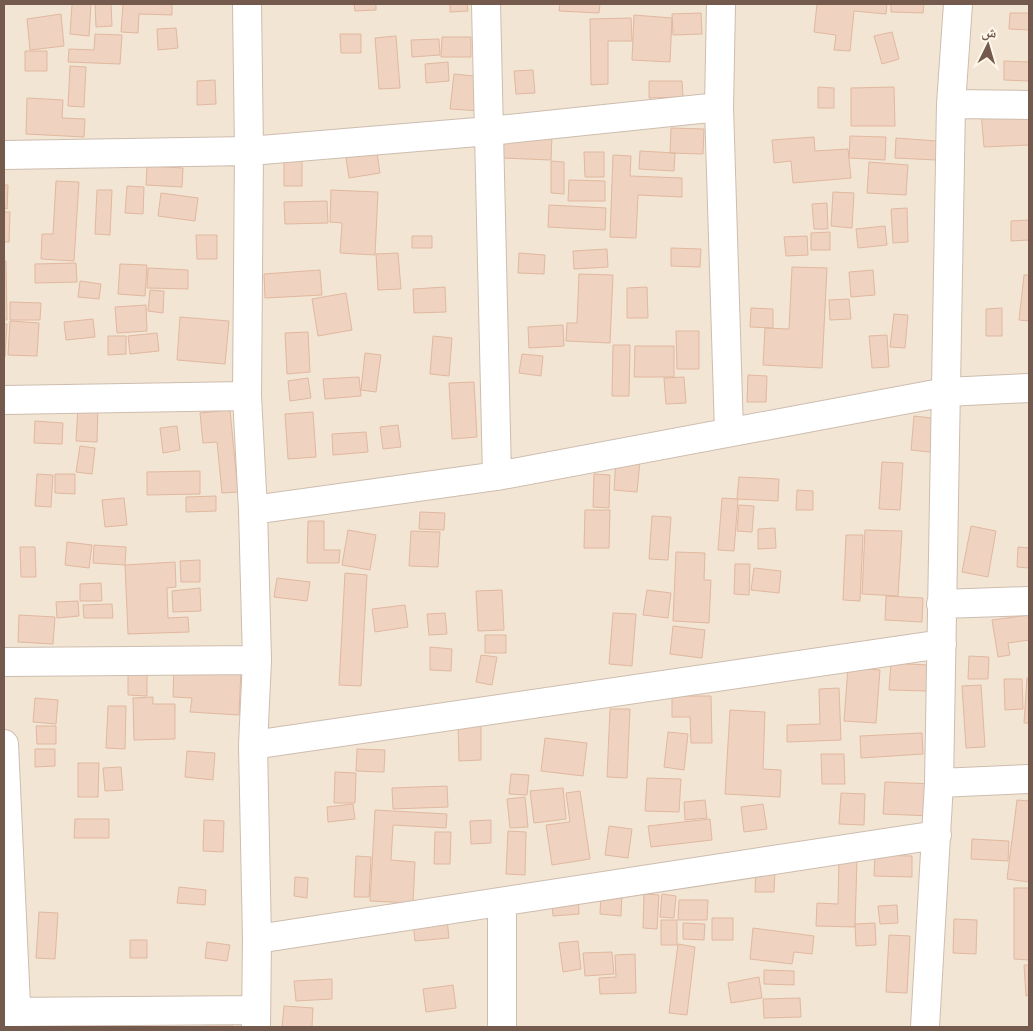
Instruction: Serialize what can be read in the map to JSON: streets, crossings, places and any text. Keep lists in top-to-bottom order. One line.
{"north":"top"}
